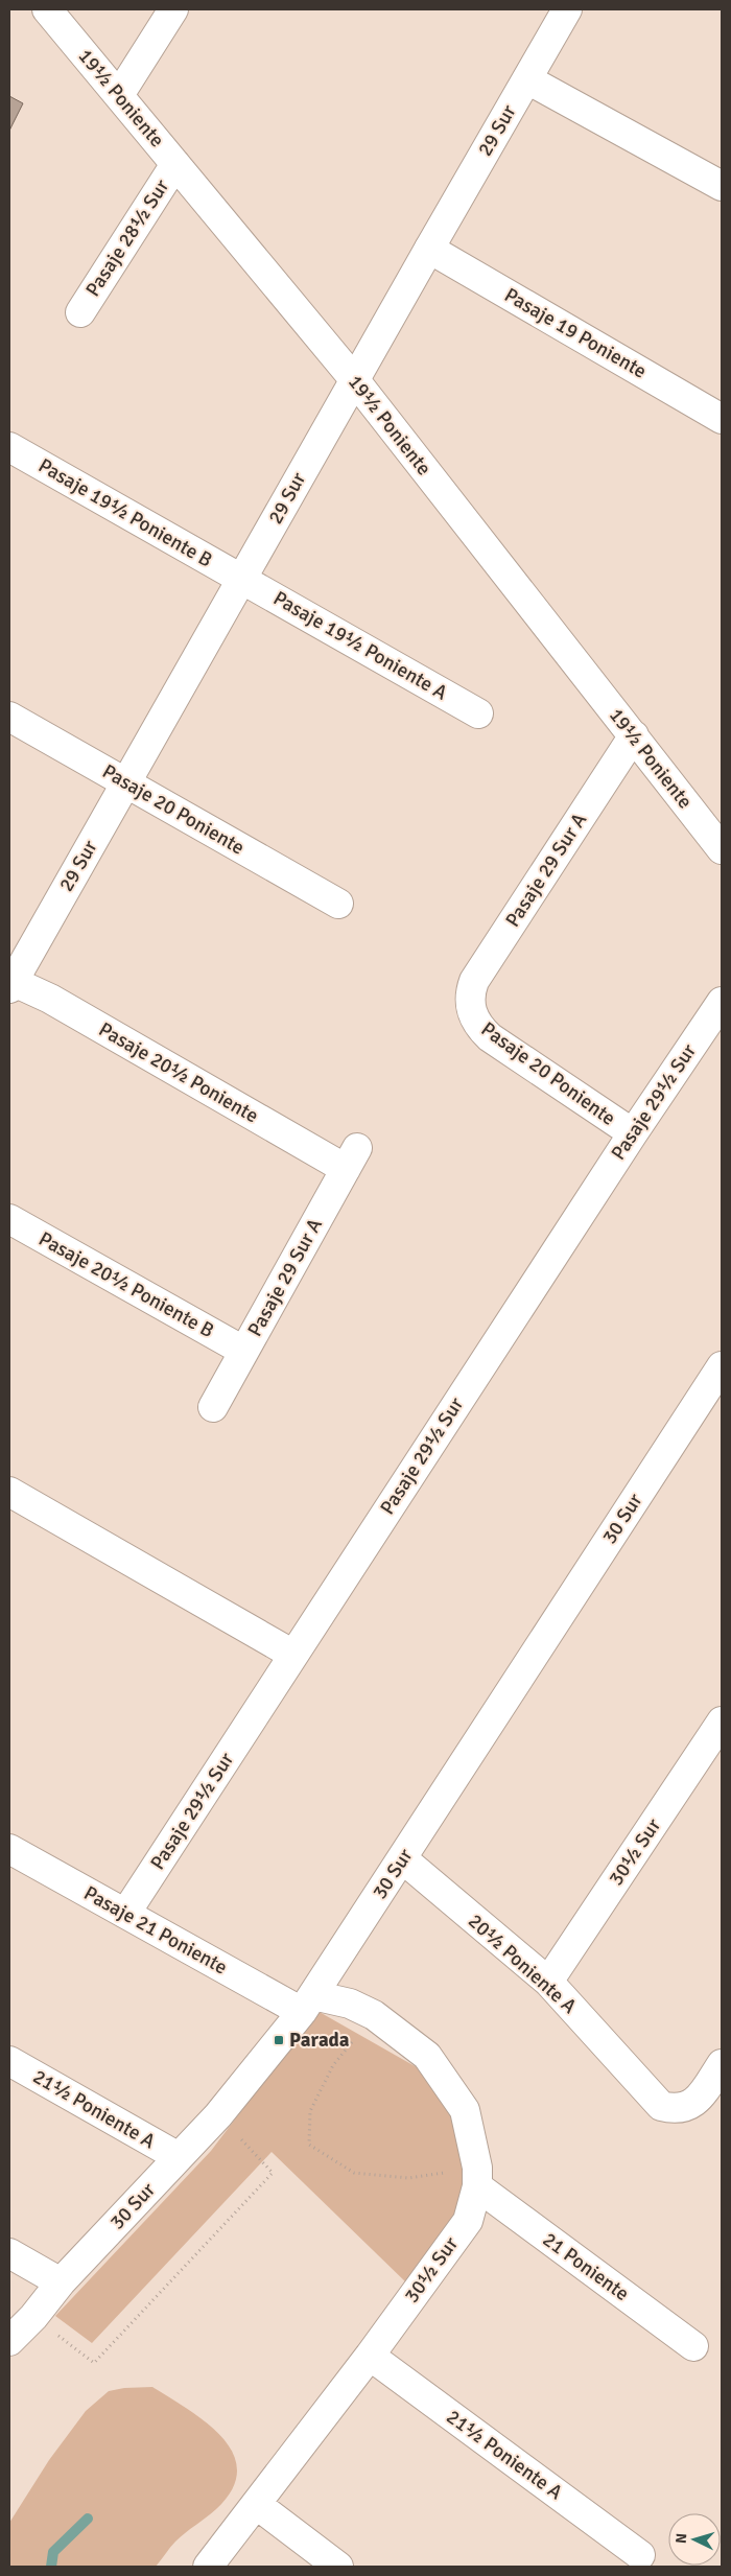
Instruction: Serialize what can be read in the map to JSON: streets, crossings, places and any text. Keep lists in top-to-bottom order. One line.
{"streets":{"street":["19½ Poniente","29 Sur","Pasaje 28½ Sur","Pasaje 19 Poniente","Pasaje 19½ Poniente B","Pasaje 19½ Poniente A","Pasaje 20 Poniente","Pasaje 29 Sur A","Pasaje 20½ Poniente","Pasaje 29½ Sur","Pasaje 20½ Poniente B","30 Sur","30½ Sur","Pasaje 21 Poniente","20½ Poniente A","21½ Poniente A","21 Poniente"]},"crossings":[["19½ Poniente","29 Sur"],["19½ Poniente","Pasaje 28½ Sur"],["19½ Poniente","Pasaje 29 Sur A"],["29 Sur","Pasaje 19 Poniente"],["29 Sur","Pasaje 19½ Poniente B"],["29 Sur","Pasaje 19½ Poniente A"],["29 Sur","Pasaje 20 Poniente"],["29 Sur","Pasaje 20½ Poniente"],["Pasaje 19½ Poniente B","Pasaje 19½ Poniente A"],["Pasaje 20 Poniente","Pasaje 29 Sur A"],["Pasaje 20 Poniente","Pasaje 29½ Sur"],["Pasaje 29 Sur A","Pasaje 20½ Poniente"],["Pasaje 29 Sur A","Pasaje 20½ Poniente B"],["Pasaje 29½ Sur","Pasaje 21 Poniente"],["30 Sur","30½ Sur"],["30 Sur","Pasaje 21 Poniente"],["30 Sur","20½ Poniente A"],["30 Sur","21½ Poniente A"],["30½ Sur","Pasaje 21 Poniente"],["30½ Sur","20½ Poniente A"],["30½ Sur","21½ Poniente A"],["30½ Sur","21 Poniente"]],"places":{"transit":["Parada"]},"north":"left"}
